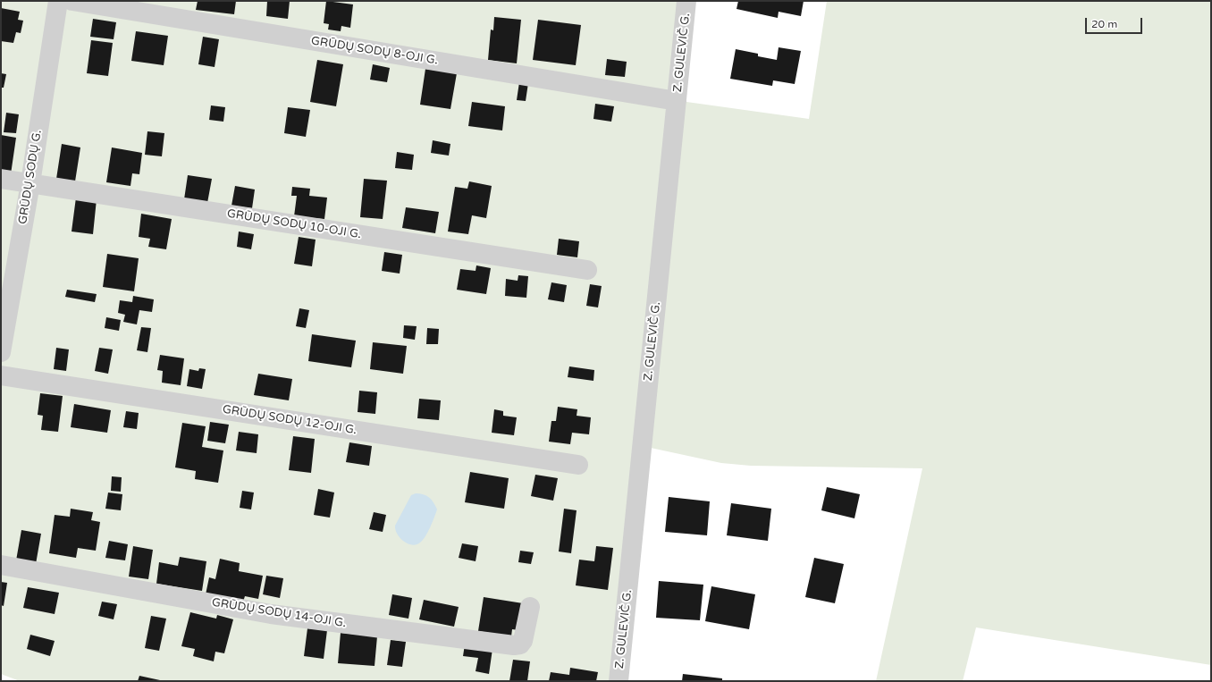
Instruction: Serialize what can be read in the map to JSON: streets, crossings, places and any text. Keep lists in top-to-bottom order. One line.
{"streets":{"street":["GRŪDŲ SODŲ 8-OJI G.","Z. GULEVIČ G.","GRŪDŲ SODŲ G.","GRŪDŲ SODŲ 10-OJI G.","GRŪDŲ SODŲ 12-OJI G.","GRŪDŲ SODŲ 14-OJI G."]},"crossings":[["GRŪDŲ SODŲ 8-OJI G.","Z. GULEVIČ G."],["GRŪDŲ SODŲ G.","GRŪDŲ SODŲ 10-OJI G."]],"scale_bar":"20 m"}
